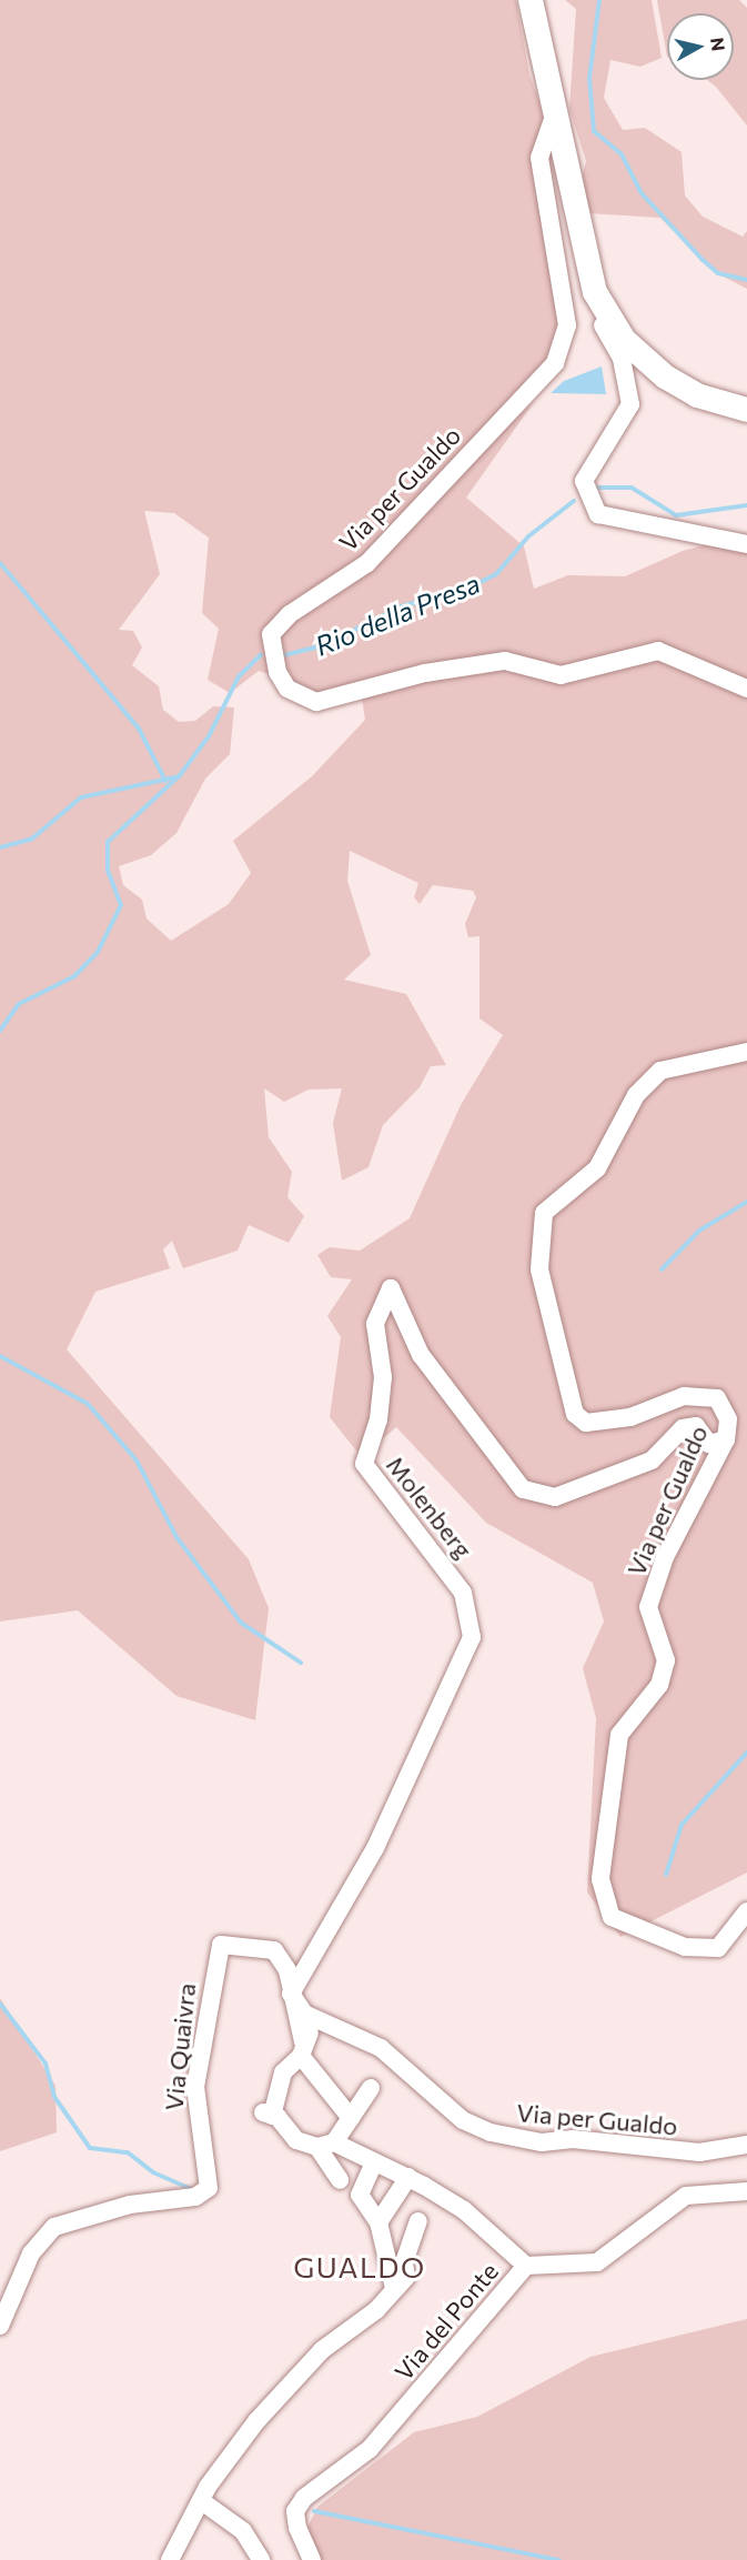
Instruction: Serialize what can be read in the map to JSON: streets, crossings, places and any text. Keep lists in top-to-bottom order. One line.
{"streets":{"street":["Via per Gualdo","Molenberg","Via Quaivra","Via del Ponte"]},"crossings":[["Via per Gualdo","Molenberg"],["Via per Gualdo","Via Quaivra"],["Molenberg","Via Quaivra"]],"districts":["GUALDO"],"water":["Rio della Presa"],"north":"right"}
